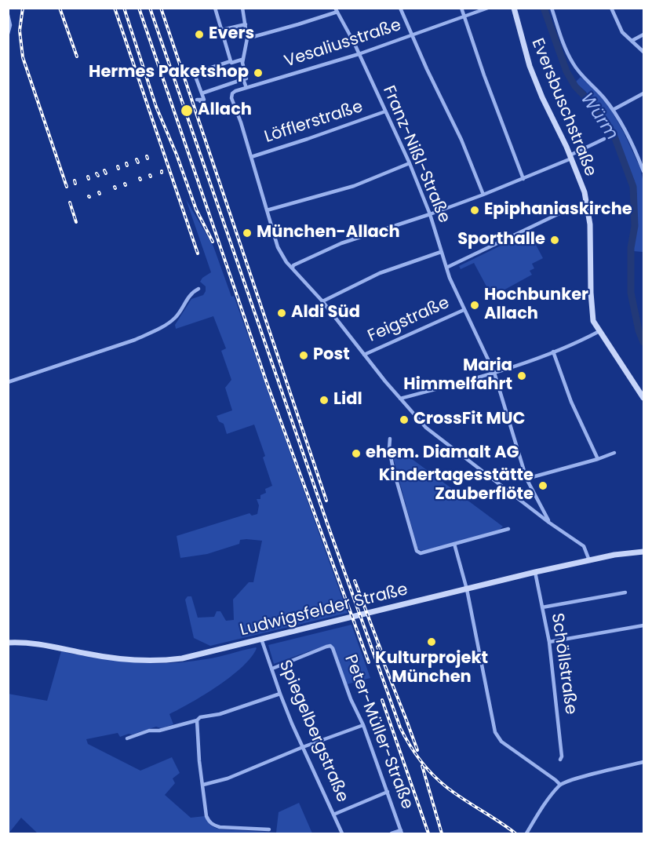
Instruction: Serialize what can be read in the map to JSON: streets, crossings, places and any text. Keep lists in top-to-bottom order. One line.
{"streets":{"street":["Vesaliusstraße","Eversbuschstraße","Löfflerstraße","Franz-Nißl-Straße","Feigstraße","Ludwigsfelder Straße","Schöllstraße","Spiegelbergstraße","Peter-Müller-Straße"]},"crossings":[["Vesaliusstraße","Löfflerstraße"],["Vesaliusstraße","Franz-Nißl-Straße"],["Löfflerstraße","Franz-Nißl-Straße"],["Franz-Nißl-Straße","Feigstraße"],["Ludwigsfelder Straße","Schöllstraße"],["Ludwigsfelder Straße","Spiegelbergstraße"],["Spiegelbergstraße","Peter-Müller-Straße"]],"water":["Würm"],"places":["Evers","Hermes Paketshop","Allach","Epiphaniaskirche","München-Allach","Sporthalle","Hochbunker Allach","Aldi Süd","Post","Maria Himmelfahrt","Lidl","CrossFit MUC","ehem. Diamalt AG","Kindertagesstätte Zauberflöte","Kulturprojekt München"]}
